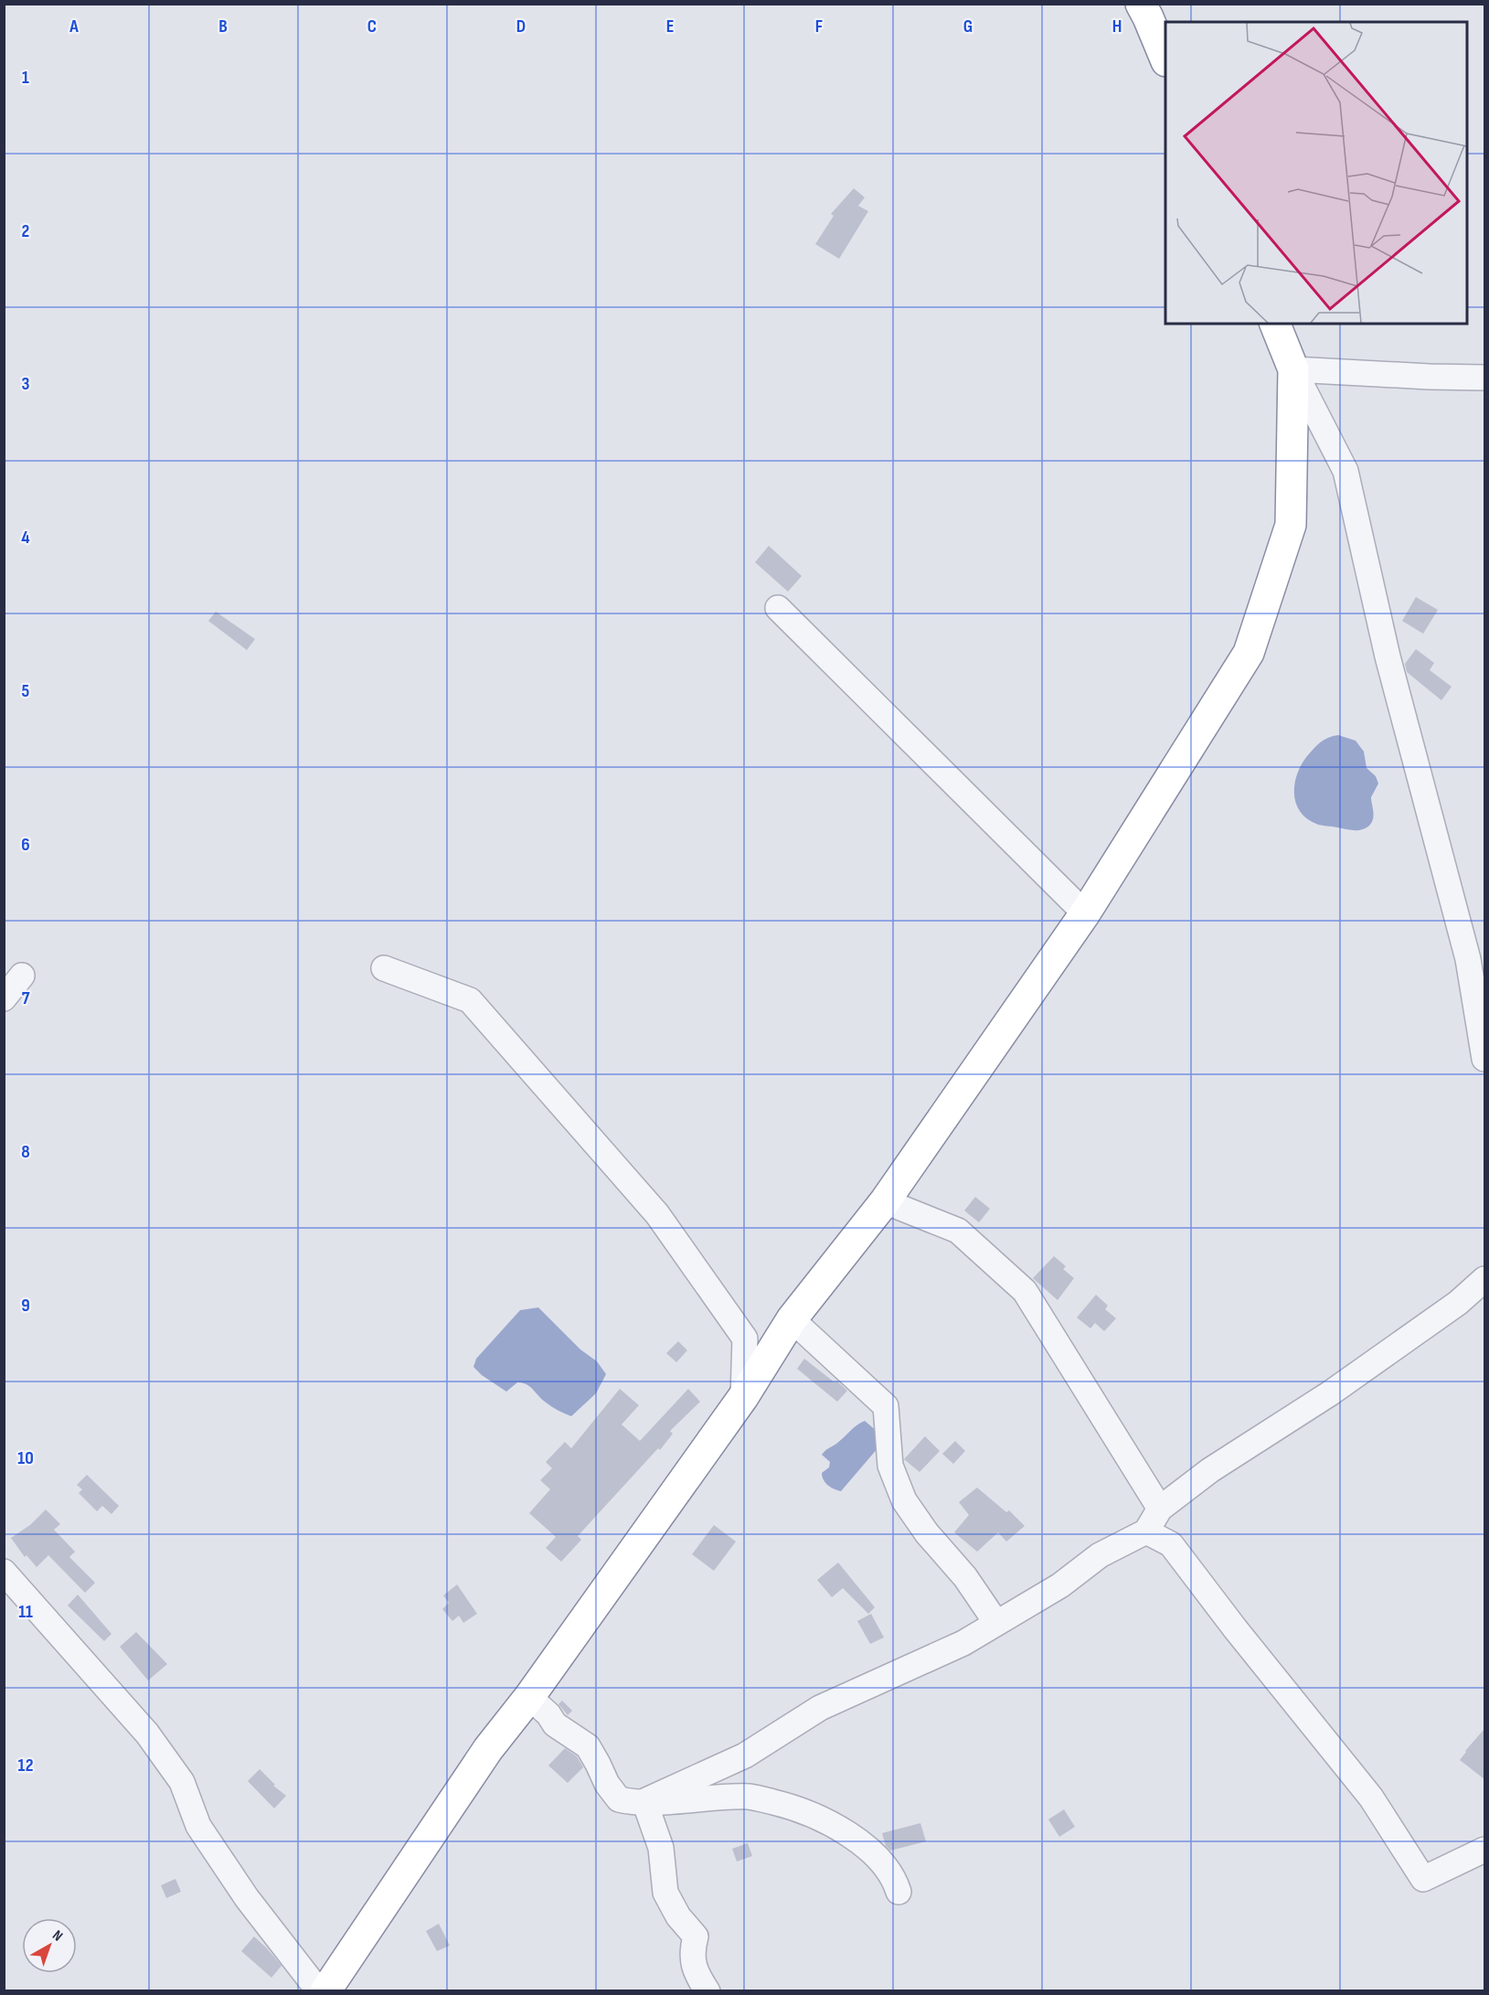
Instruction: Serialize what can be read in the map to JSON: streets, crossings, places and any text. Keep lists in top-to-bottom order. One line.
{"north":"top right","grid":{"columns":["A","B","C","D","E","F","G","H"],"rows":["1","2","3","4","5","6","7","8","9","10","11","12"]}}
